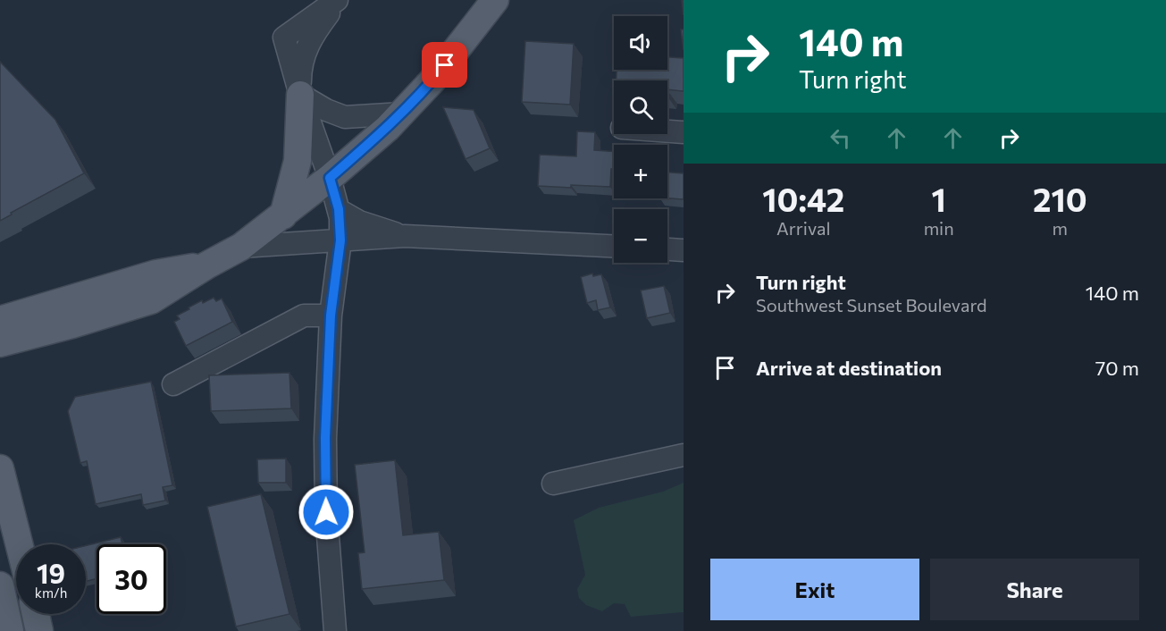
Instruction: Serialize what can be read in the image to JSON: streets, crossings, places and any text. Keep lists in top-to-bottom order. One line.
{"page":{"turn":["140 m","Turn right"],"map_buttons":["+","−"],"eta":["10:42","Arrival","1","min","210","m"],"list":[{"name":"Turn right","note":"Southwest Sunset Boulevard","value":"140 m"},{"name":"Arrive at destination","value":"70 m"}],"speed":"19 km/h","limit":"30","buttons":["Exit","Share"]}}
